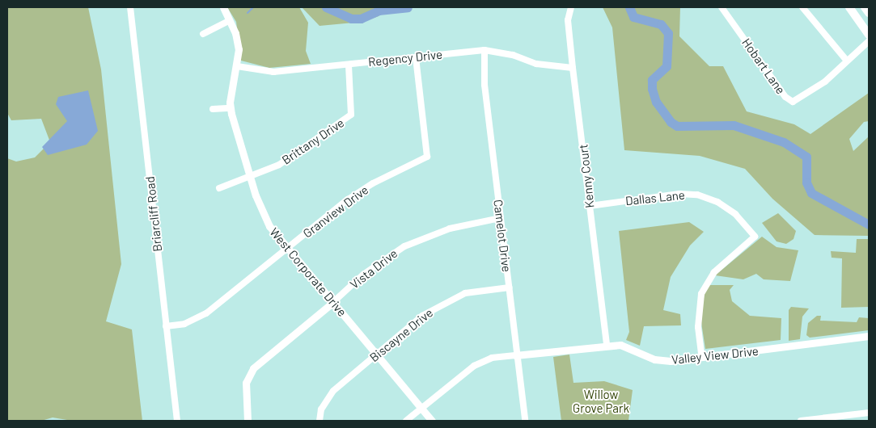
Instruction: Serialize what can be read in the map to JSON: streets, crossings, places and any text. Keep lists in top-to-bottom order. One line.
{"streets":{"street":["Regency Drive","Hobart Lane","Brittany Drive","Kenny Court","Dallas Lane","Granview Drive","Briarcliff Road","Camelot Drive","Vista Drive","West Corporate Drive","Biscayne Drive","Valley View Drive"]},"crossings":[["Regency Drive","Brittany Drive"],["Regency Drive","Kenny Court"],["Regency Drive","Granview Drive"],["Regency Drive","Camelot Drive"],["Regency Drive","West Corporate Drive"],["Brittany Drive","West Corporate Drive"],["Kenny Court","Dallas Lane"],["Kenny Court","Valley View Drive"],["Dallas Lane","Valley View Drive"],["Granview Drive","Briarcliff Road"],["Granview Drive","West Corporate Drive"],["Camelot Drive","Vista Drive"],["Camelot Drive","Biscayne Drive"],["Camelot Drive","Valley View Drive"],["Vista Drive","West Corporate Drive"],["West Corporate Drive","Biscayne Drive"]],"parks":["Willow Grove Park"]}
